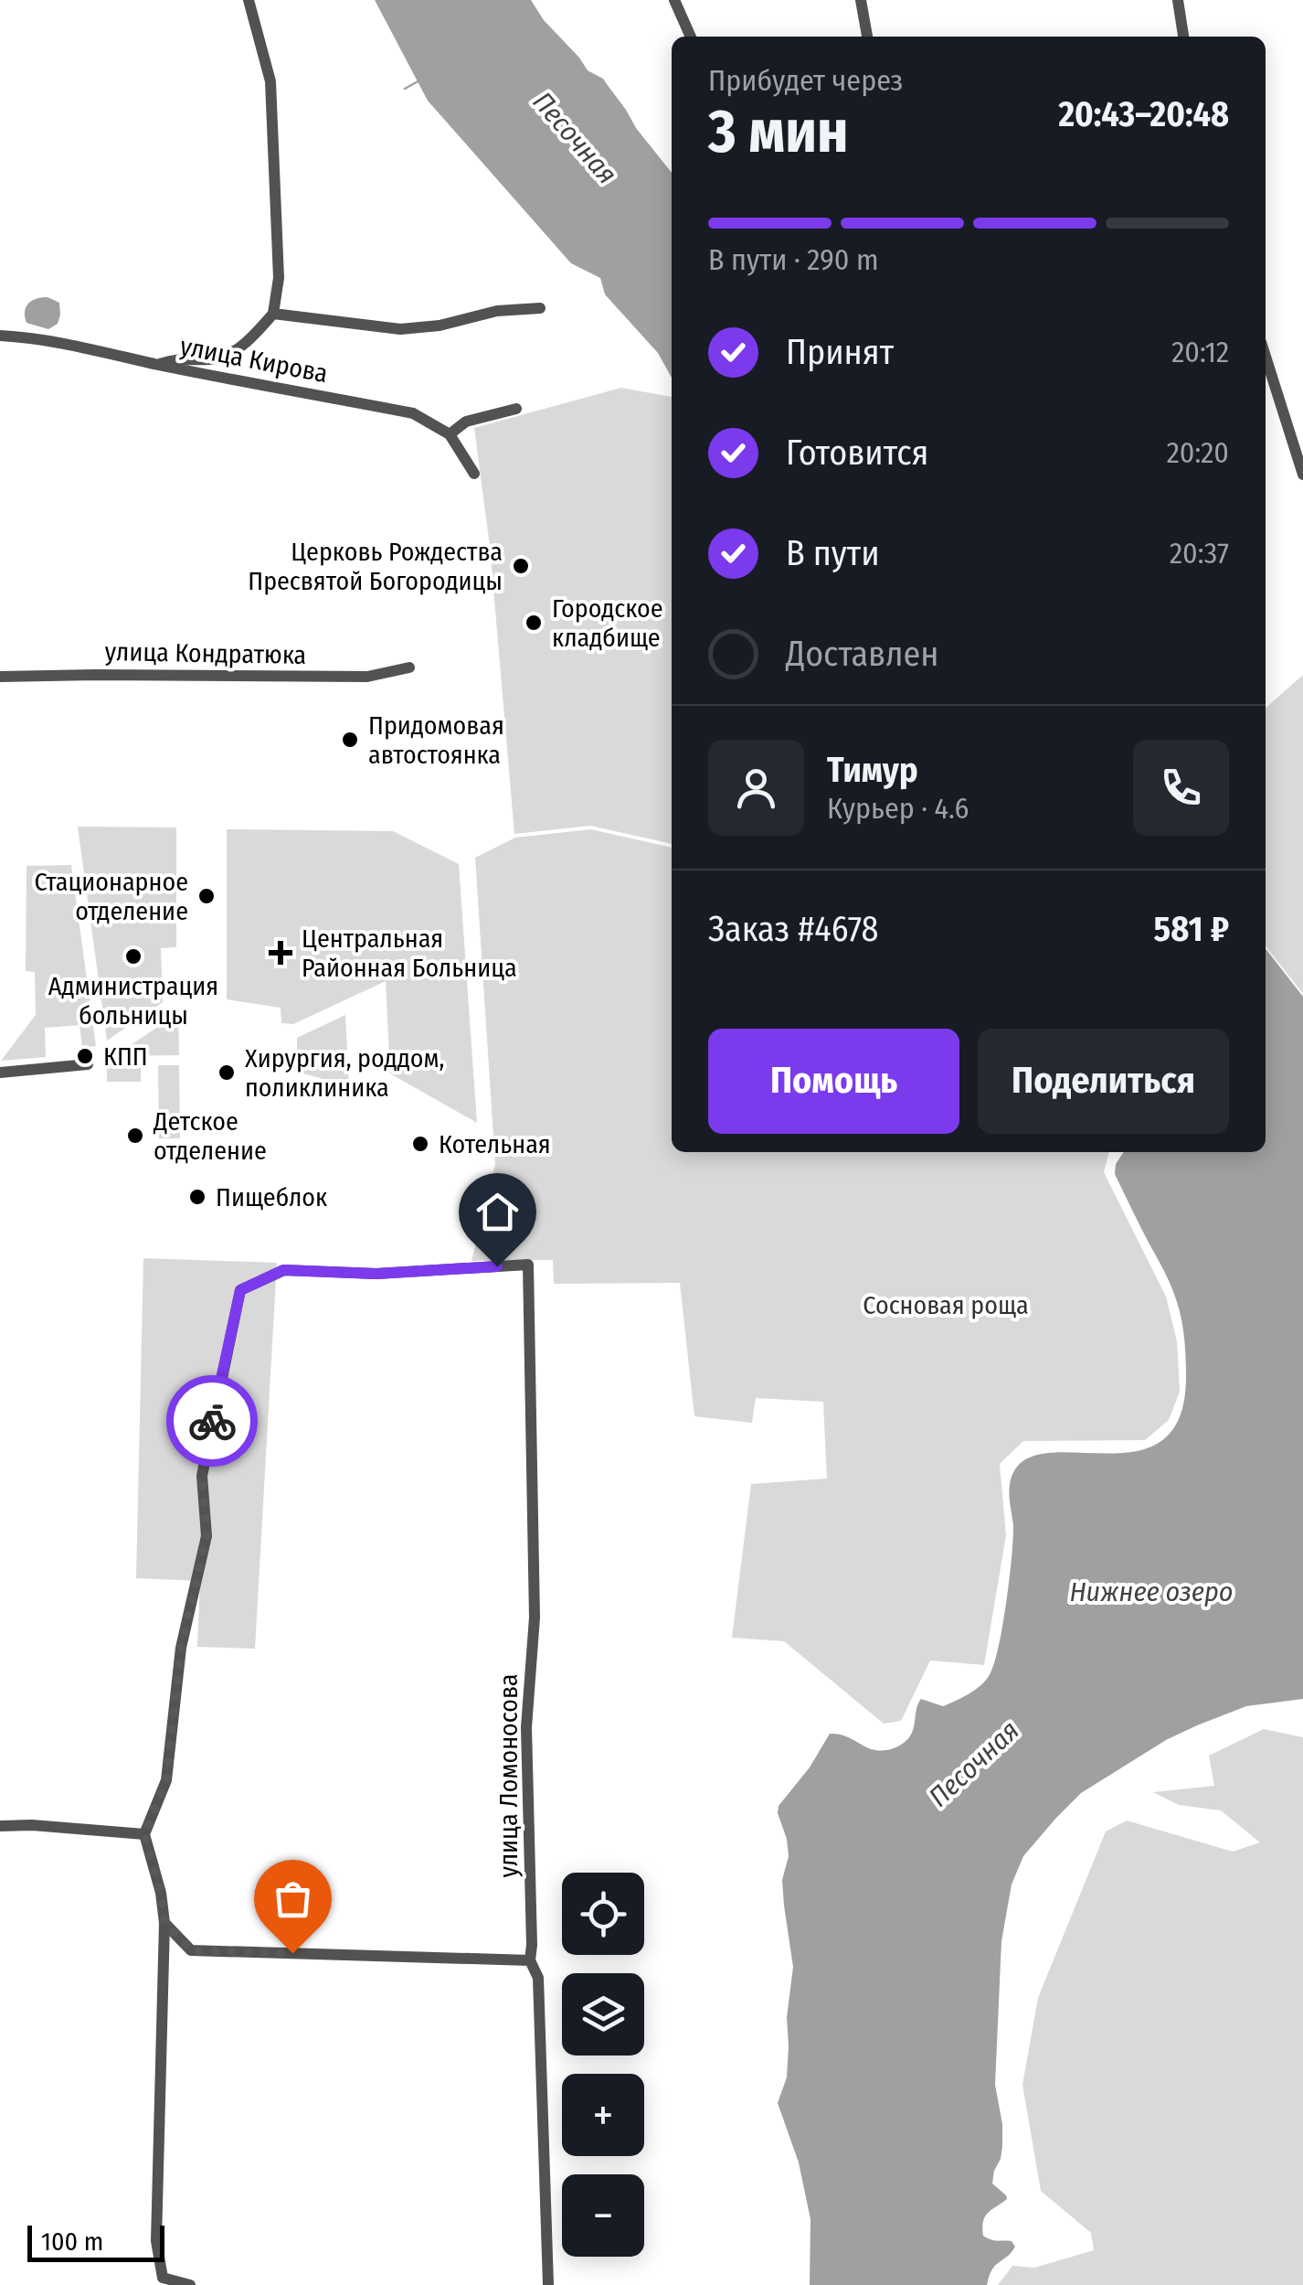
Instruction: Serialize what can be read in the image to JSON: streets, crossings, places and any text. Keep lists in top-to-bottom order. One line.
{"streets":{"street":["улица Кирова","улица Кондратюка","улица Ломоносова"]},"water":["Песочная","Нижнее озеро"],"parks":["Сосновая роща"],"places":{"other":["Церковь Рождества Пресвятой Богородицы","Городское кладбище","Придомовая автостоянка","Стационарное отделение","Администрация больницы","КПП","Хирургия, роддом, поликлиника","Детское отделение","Котельная","Пищеблок"],"health":["Центральная Районная Больница"]},"scale_bar":"100 m","page":{"heading":["3 мин","Прибудет через","20:43–20:48"],"panel":["Тимур","Курьер · 4.6","Заказ #4678","581 ₽"],"bar":"В пути · 290 m","list":[["Принят","20:12"],["Готовится","20:20"],["В пути","20:37"],"Доставлен"],"buttons":["Помощь","Поделиться"],"map_buttons":["+","−"],"scale":"100 m"}}
